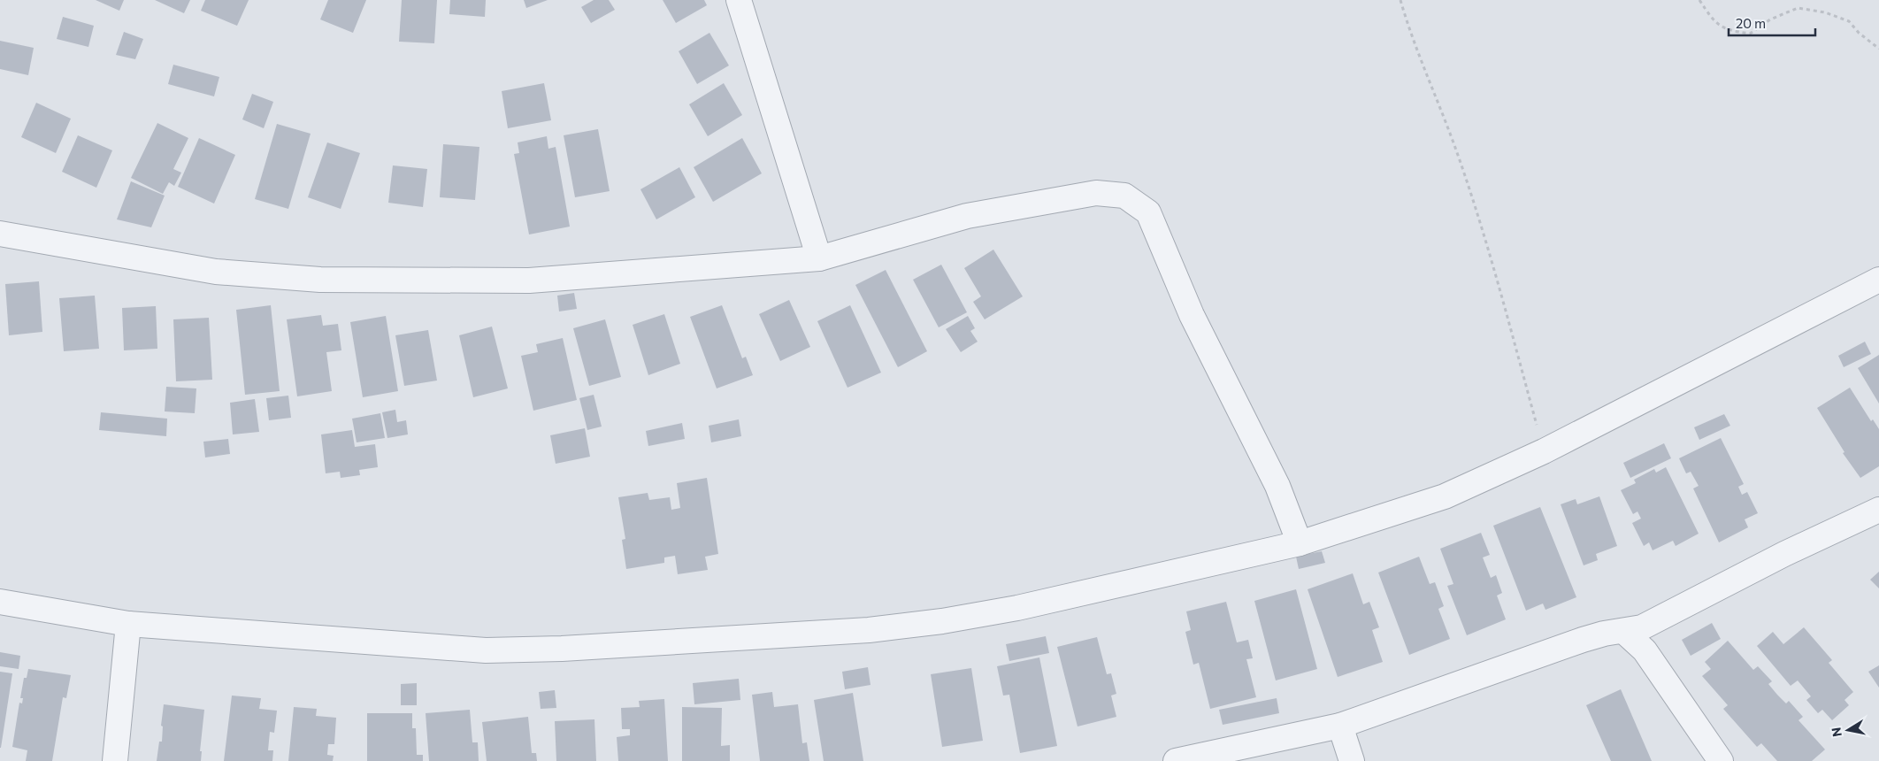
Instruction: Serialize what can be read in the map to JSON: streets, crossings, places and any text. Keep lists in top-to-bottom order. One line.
{"scale_bar":"20 m","north":"left"}
